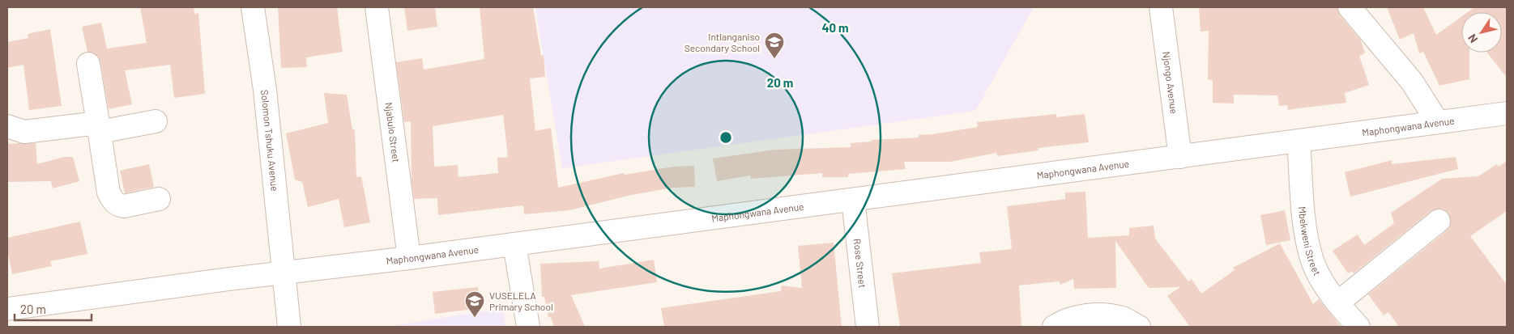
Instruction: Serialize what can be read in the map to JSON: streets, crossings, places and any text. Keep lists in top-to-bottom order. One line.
{"streets":{"street":["Njongo Avenue","Maphongwana Avenue","Njabulo Street","Solomon Tshuku Avenue","Mbekweni Street","Rose Street"]},"crossings":[["Njongo Avenue","Maphongwana Avenue"],["Maphongwana Avenue","Njabulo Street"],["Maphongwana Avenue","Solomon Tshuku Avenue"],["Maphongwana Avenue","Mbekweni Street"],["Maphongwana Avenue","Rose Street"]],"places":{"school or university":["Intlanganiso Secondary School","VUSELELA Primary School"]},"scale_bar":"20 m","north":"bottom left","rings":["40 m","20 m"]}
